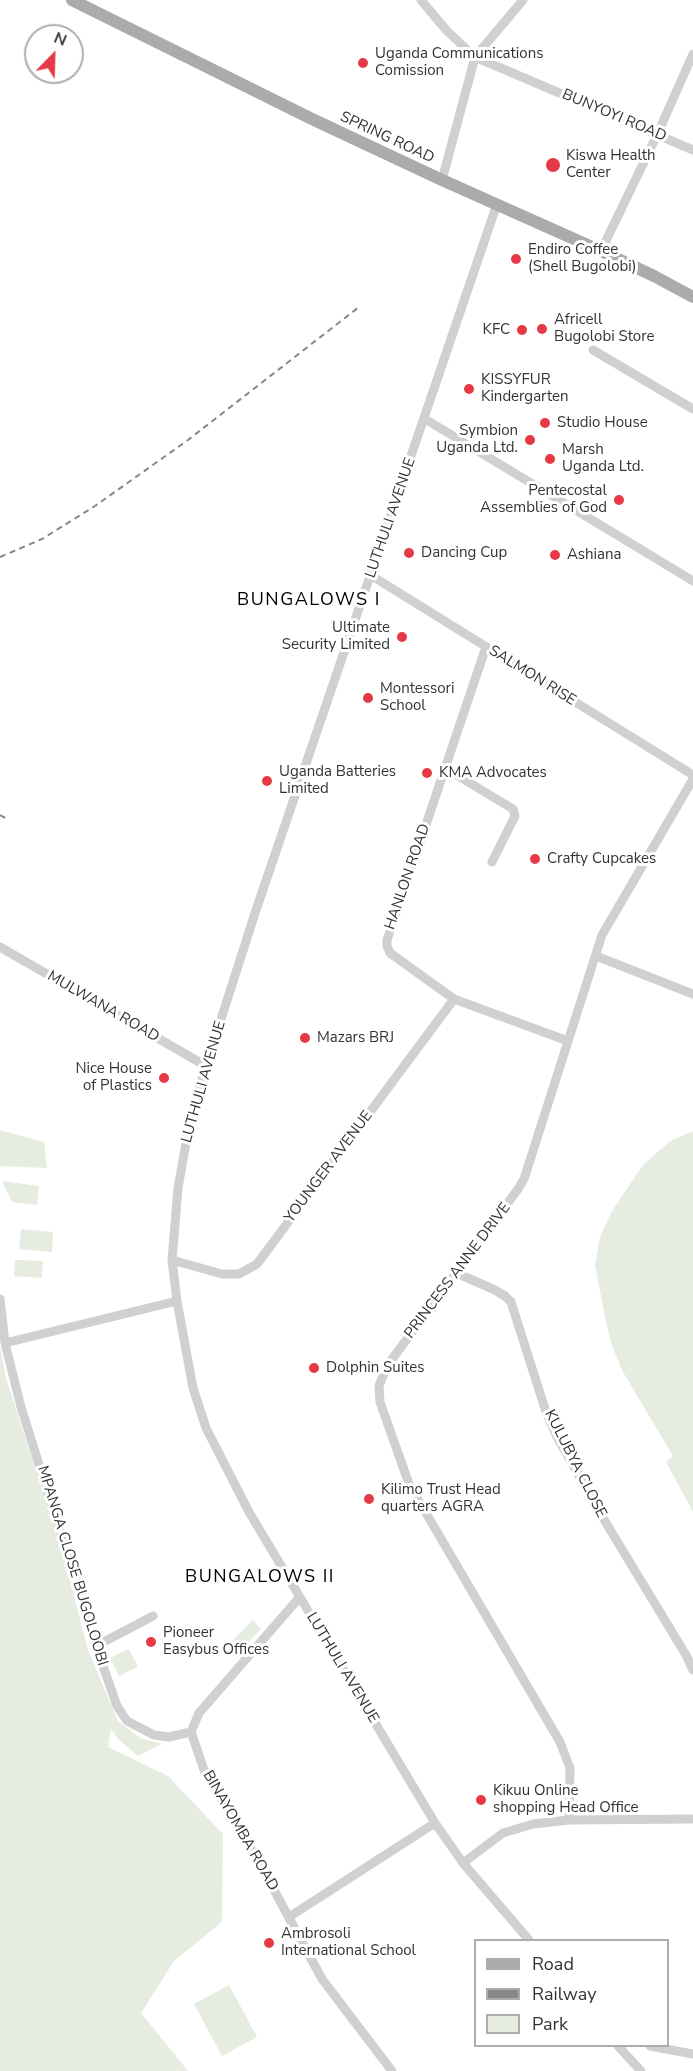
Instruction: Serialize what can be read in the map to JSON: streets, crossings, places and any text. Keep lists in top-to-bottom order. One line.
{"streets":{"main road":["SPRING ROAD"],"street":["BUNYOYI ROAD","LUTHULI AVENUE","SALMON RISE","HANLON ROAD","MULWANA ROAD","YOUNGER AVENUE","PRINCESS ANNE DRIVE","KULUBYA CLOSE","MPANGA CLOSE BUGOLOOBI","BINAYOMBA ROAD"]},"crossings":[["SPRING ROAD","LUTHULI AVENUE"],["LUTHULI AVENUE","SALMON RISE"],["LUTHULI AVENUE","MULWANA ROAD"],["LUTHULI AVENUE","YOUNGER AVENUE"],["SALMON RISE","HANLON ROAD"],["SALMON RISE","PRINCESS ANNE DRIVE"],["HANLON ROAD","YOUNGER AVENUE"],["HANLON ROAD","PRINCESS ANNE DRIVE"],["PRINCESS ANNE DRIVE","KULUBYA CLOSE"],["MPANGA CLOSE BUGOLOOBI","BINAYOMBA ROAD"]],"districts":["BUNGALOWS I","BUNGALOWS II"],"places":["Uganda Communications Comission","Kiswa Health Center","Endiro Coffee (Shell Bugolobi)","Africell Bugolobi Store","KFC","KISSYFUR Kindergarten","Studio House","Symbion Uganda Ltd.","Marsh Uganda Ltd.","Pentecostal Assemblies of God","Dancing Cup","Ashiana","Ultimate Security Limited","Montessori School","KMA Advocates","Uganda Batteries Limited","Crafty Cupcakes","Mazars BRJ","Nice House of Plastics","Dolphin Suites","Kilimo Trust Head quarters AGRA","Pioneer Easybus Offices","Kikuu Online shopping Head Office","Ambrosoli International School"],"legend":["Road","Railway","Park"],"north":"top right"}
